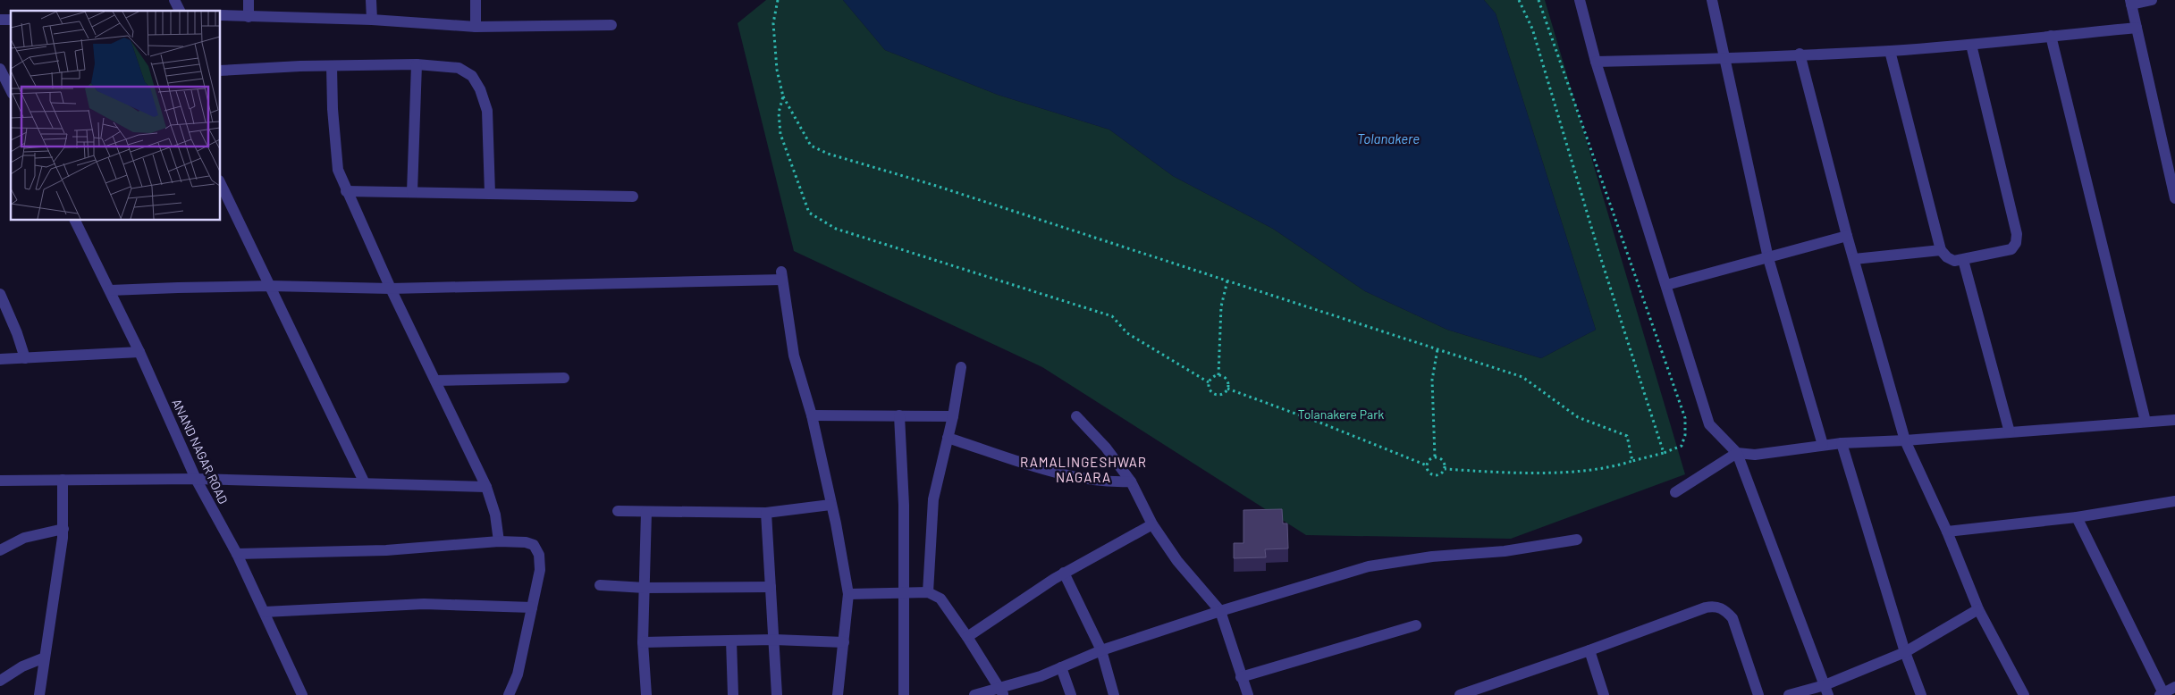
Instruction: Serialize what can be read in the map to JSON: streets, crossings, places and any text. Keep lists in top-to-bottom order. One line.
{"streets":{"street":["ANAND NAGAR ROAD"]},"districts":["RAMALINGESHWAR NAGARA"],"water":["Tolanakere"],"parks":["Tolanakere Park"]}
